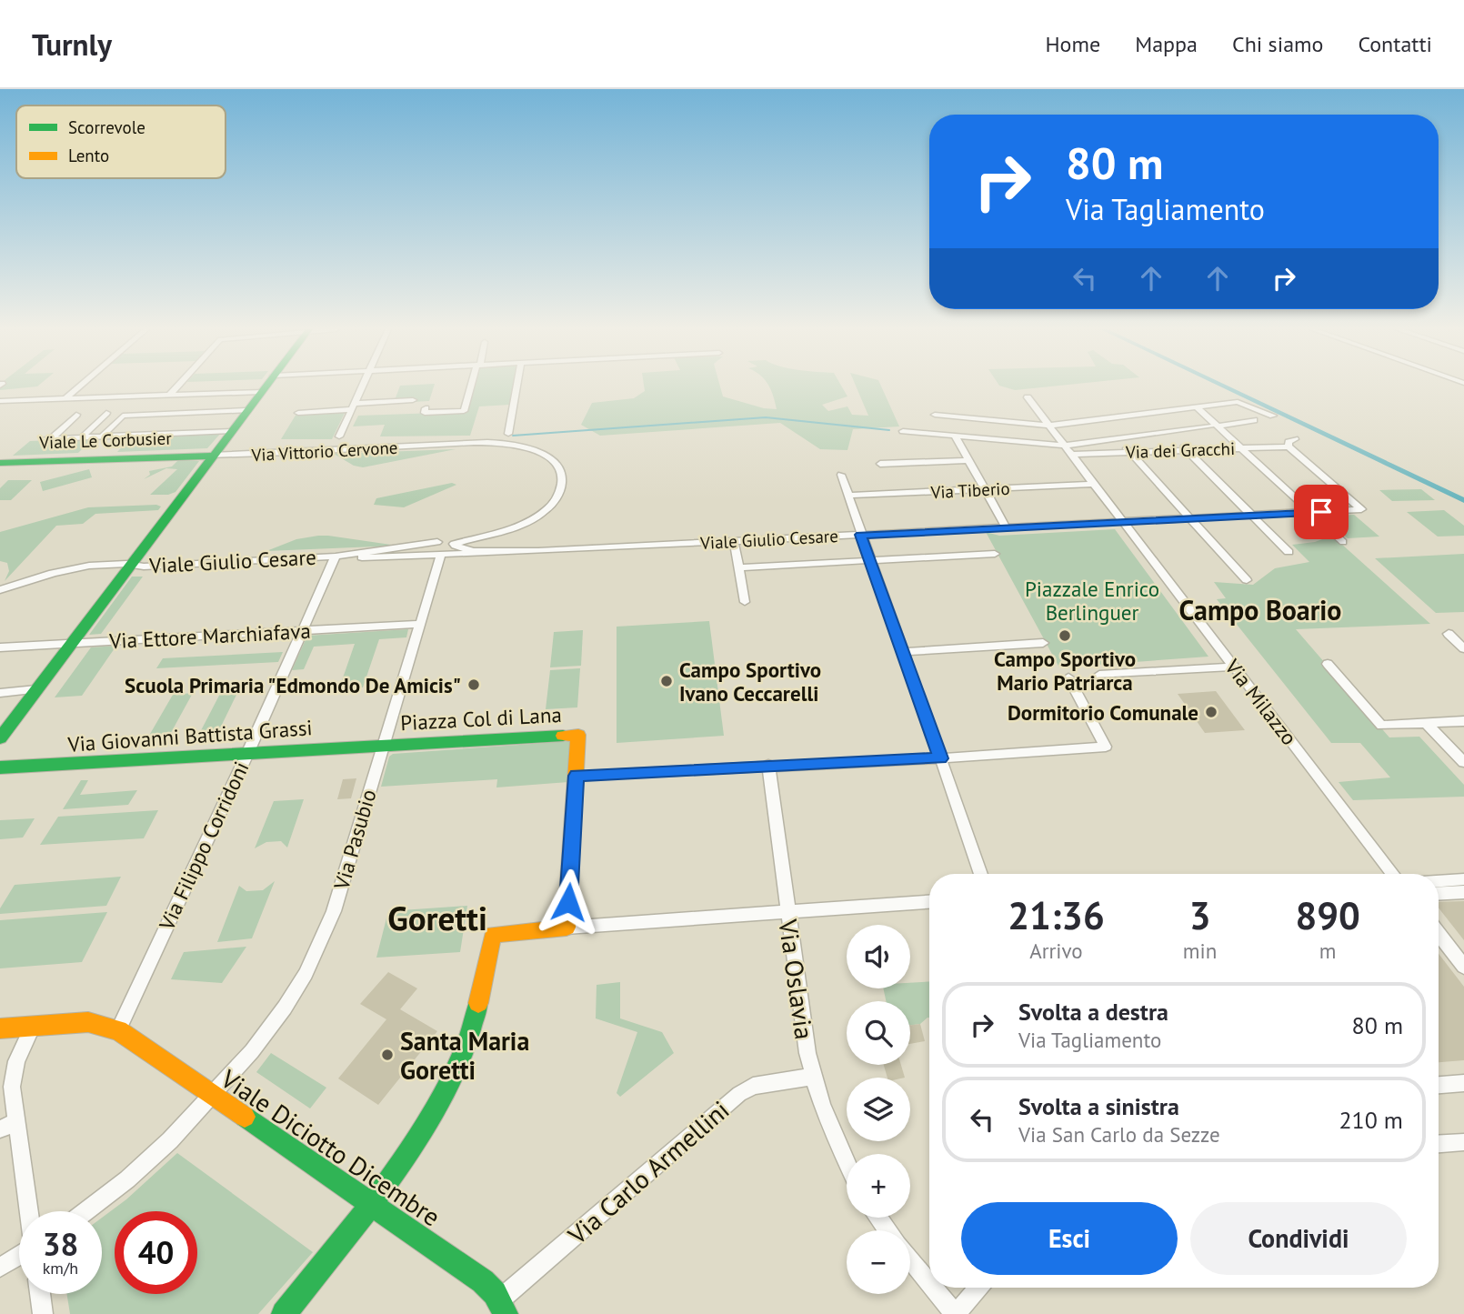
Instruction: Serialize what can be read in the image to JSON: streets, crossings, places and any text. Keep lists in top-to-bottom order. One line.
{"streets":{"main road":["Viale Le Corbusier","Piazza Col di Lana","Via Giovanni Battista Grassi","Viale Diciotto Dicembre"],"street":["Via dei Gracchi","Via Vittorio Cervone","Via Tiberio","Viale Giulio Cesare","Via Ettore Marchiafava","Via Milazzo","Via Pasubio","Via Filippo Corridoni","Via Oslavia","Via Carlo Armellini"]},"crossings":[["Viale Le Corbusier","Via Vittorio Cervone"],["Via dei Gracchi","Viale Giulio Cesare"],["Via dei Gracchi","Via Milazzo"],["Via Vittorio Cervone","Viale Giulio Cesare"],["Via Vittorio Cervone","Via Pasubio"],["Via Tiberio","Via Milazzo"],["Viale Giulio Cesare","Via Milazzo"],["Viale Giulio Cesare","Via Pasubio"],["Viale Giulio Cesare","Via Filippo Corridoni"],["Via Ettore Marchiafava","Via Pasubio"],["Via Ettore Marchiafava","Via Filippo Corridoni"],["Piazza Col di Lana","Via Giovanni Battista Grassi"],["Piazza Col di Lana","Via Pasubio"],["Via Giovanni Battista Grassi","Via Pasubio"],["Via Giovanni Battista Grassi","Via Filippo Corridoni"],["Via Pasubio","Viale Diciotto Dicembre"],["Via Filippo Corridoni","Viale Diciotto Dicembre"],["Via Oslavia","Via Carlo Armellini"],["Viale Diciotto Dicembre","Via Carlo Armellini"]],"districts":["Campo Boario","Goretti"],"parks":["Piazzale Enrico Berlinguer"],"places":["Campo Sportivo Mario Patriarca","Campo Sportivo Ivano Ceccarelli","Scuola Primaria \"Edmondo De Amicis\"","Dormitorio Comunale","Santa Maria Goretti"],"legend":["Scorrevole","Lento"],"page":{"header":"Turnly","nav":["Home","Mappa","Chi siamo","Contatti"],"turn":["80 m","Via Tagliamento"],"eta":["21:36","Arrivo","3","min","890","m"],"map_buttons":["+","−"],"list":[{"name":"Svolta a destra","note":"Via Tagliamento","value":"80 m"},{"name":"Svolta a sinistra","note":"Via San Carlo da Sezze","value":"210 m"}],"buttons":["Esci","Condividi"],"speed":"38 km/h","limit":"40"}}
